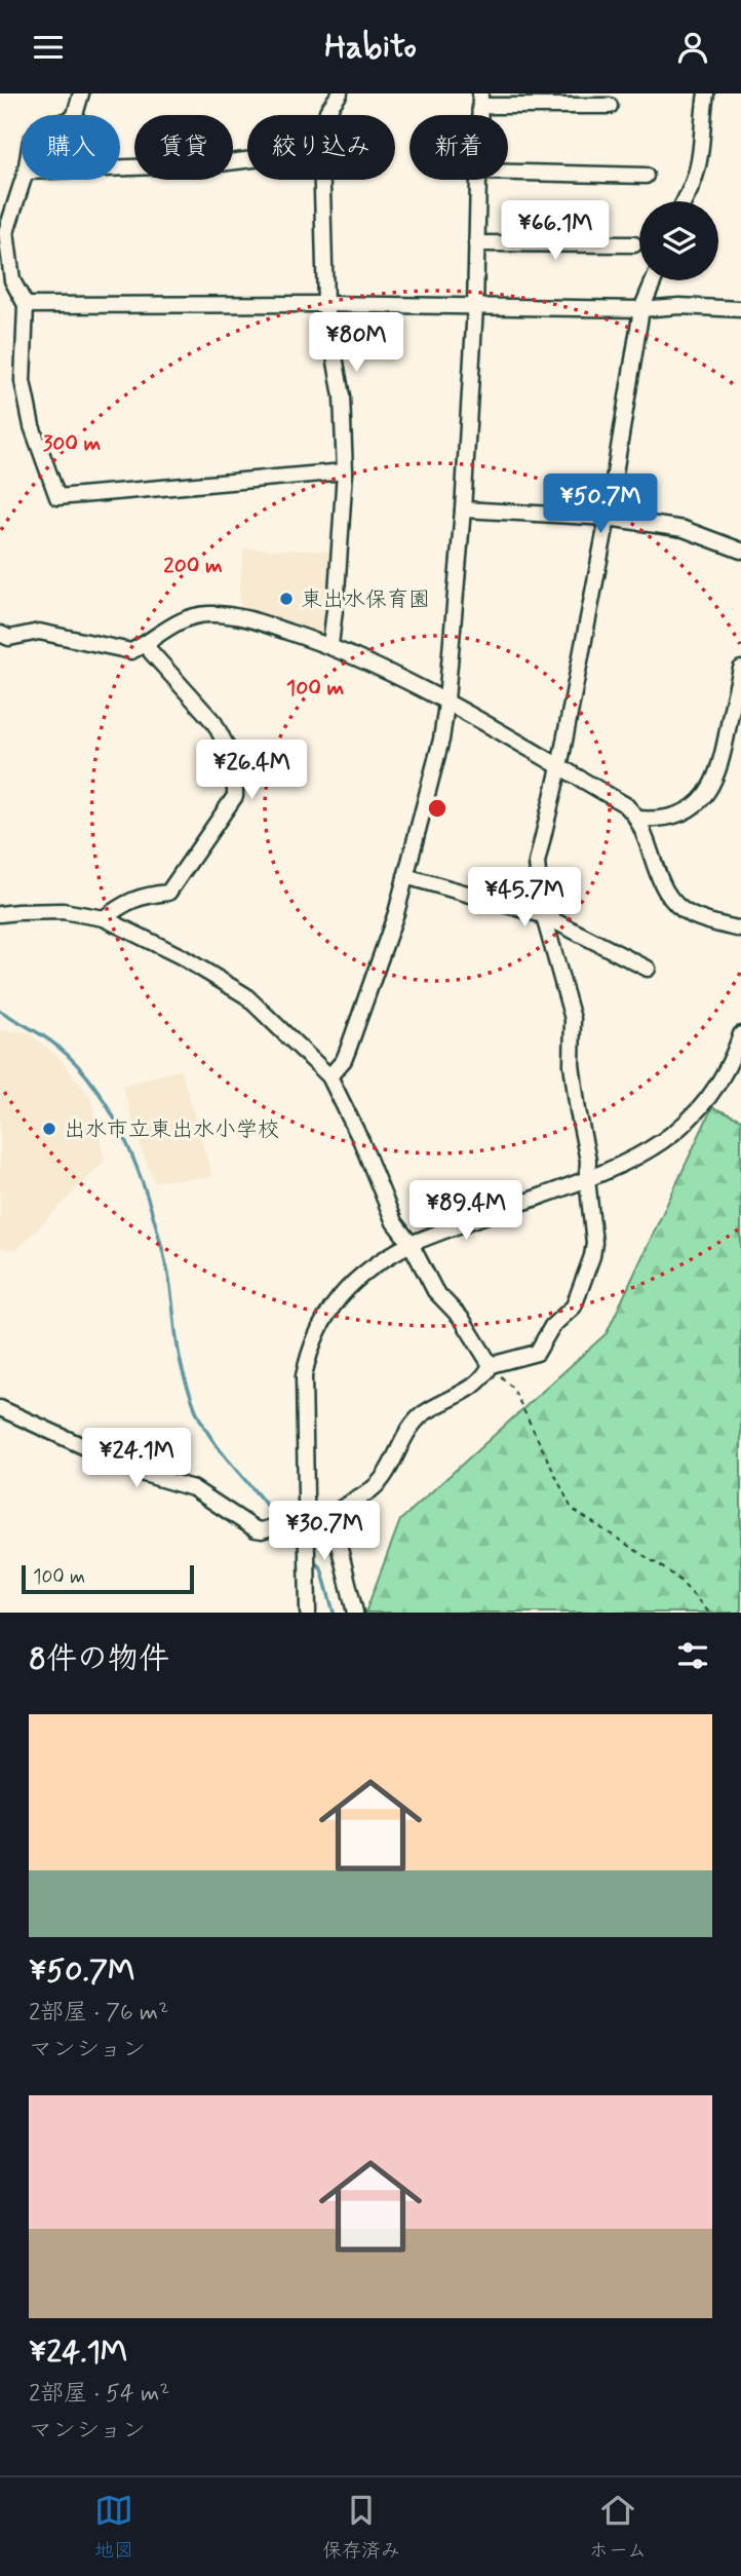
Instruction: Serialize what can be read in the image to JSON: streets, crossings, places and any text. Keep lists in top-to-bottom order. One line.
{"places":["東出水保育園","出水市立東出水小学校"],"scale_bar":"100 m","page":{"header":"Habito","chip":["購入","賃貸","絞り込み","新着"],"price":["¥66.1M","¥80M","¥50.7M","¥26.4M","¥45.7M","¥89.4M","¥24.1M","¥30.7M"],"scale":"100 m","heading":"8件の物件","list":[{"name":"¥50.7M","note":"2部屋 · 76 m² · マンション"},{"name":"¥24.1M","note":"2部屋 · 54 m² · マンション"}],"tabs":["地図","保存済み","ホーム"]},"rings":["300 m","200 m","100 m"]}
